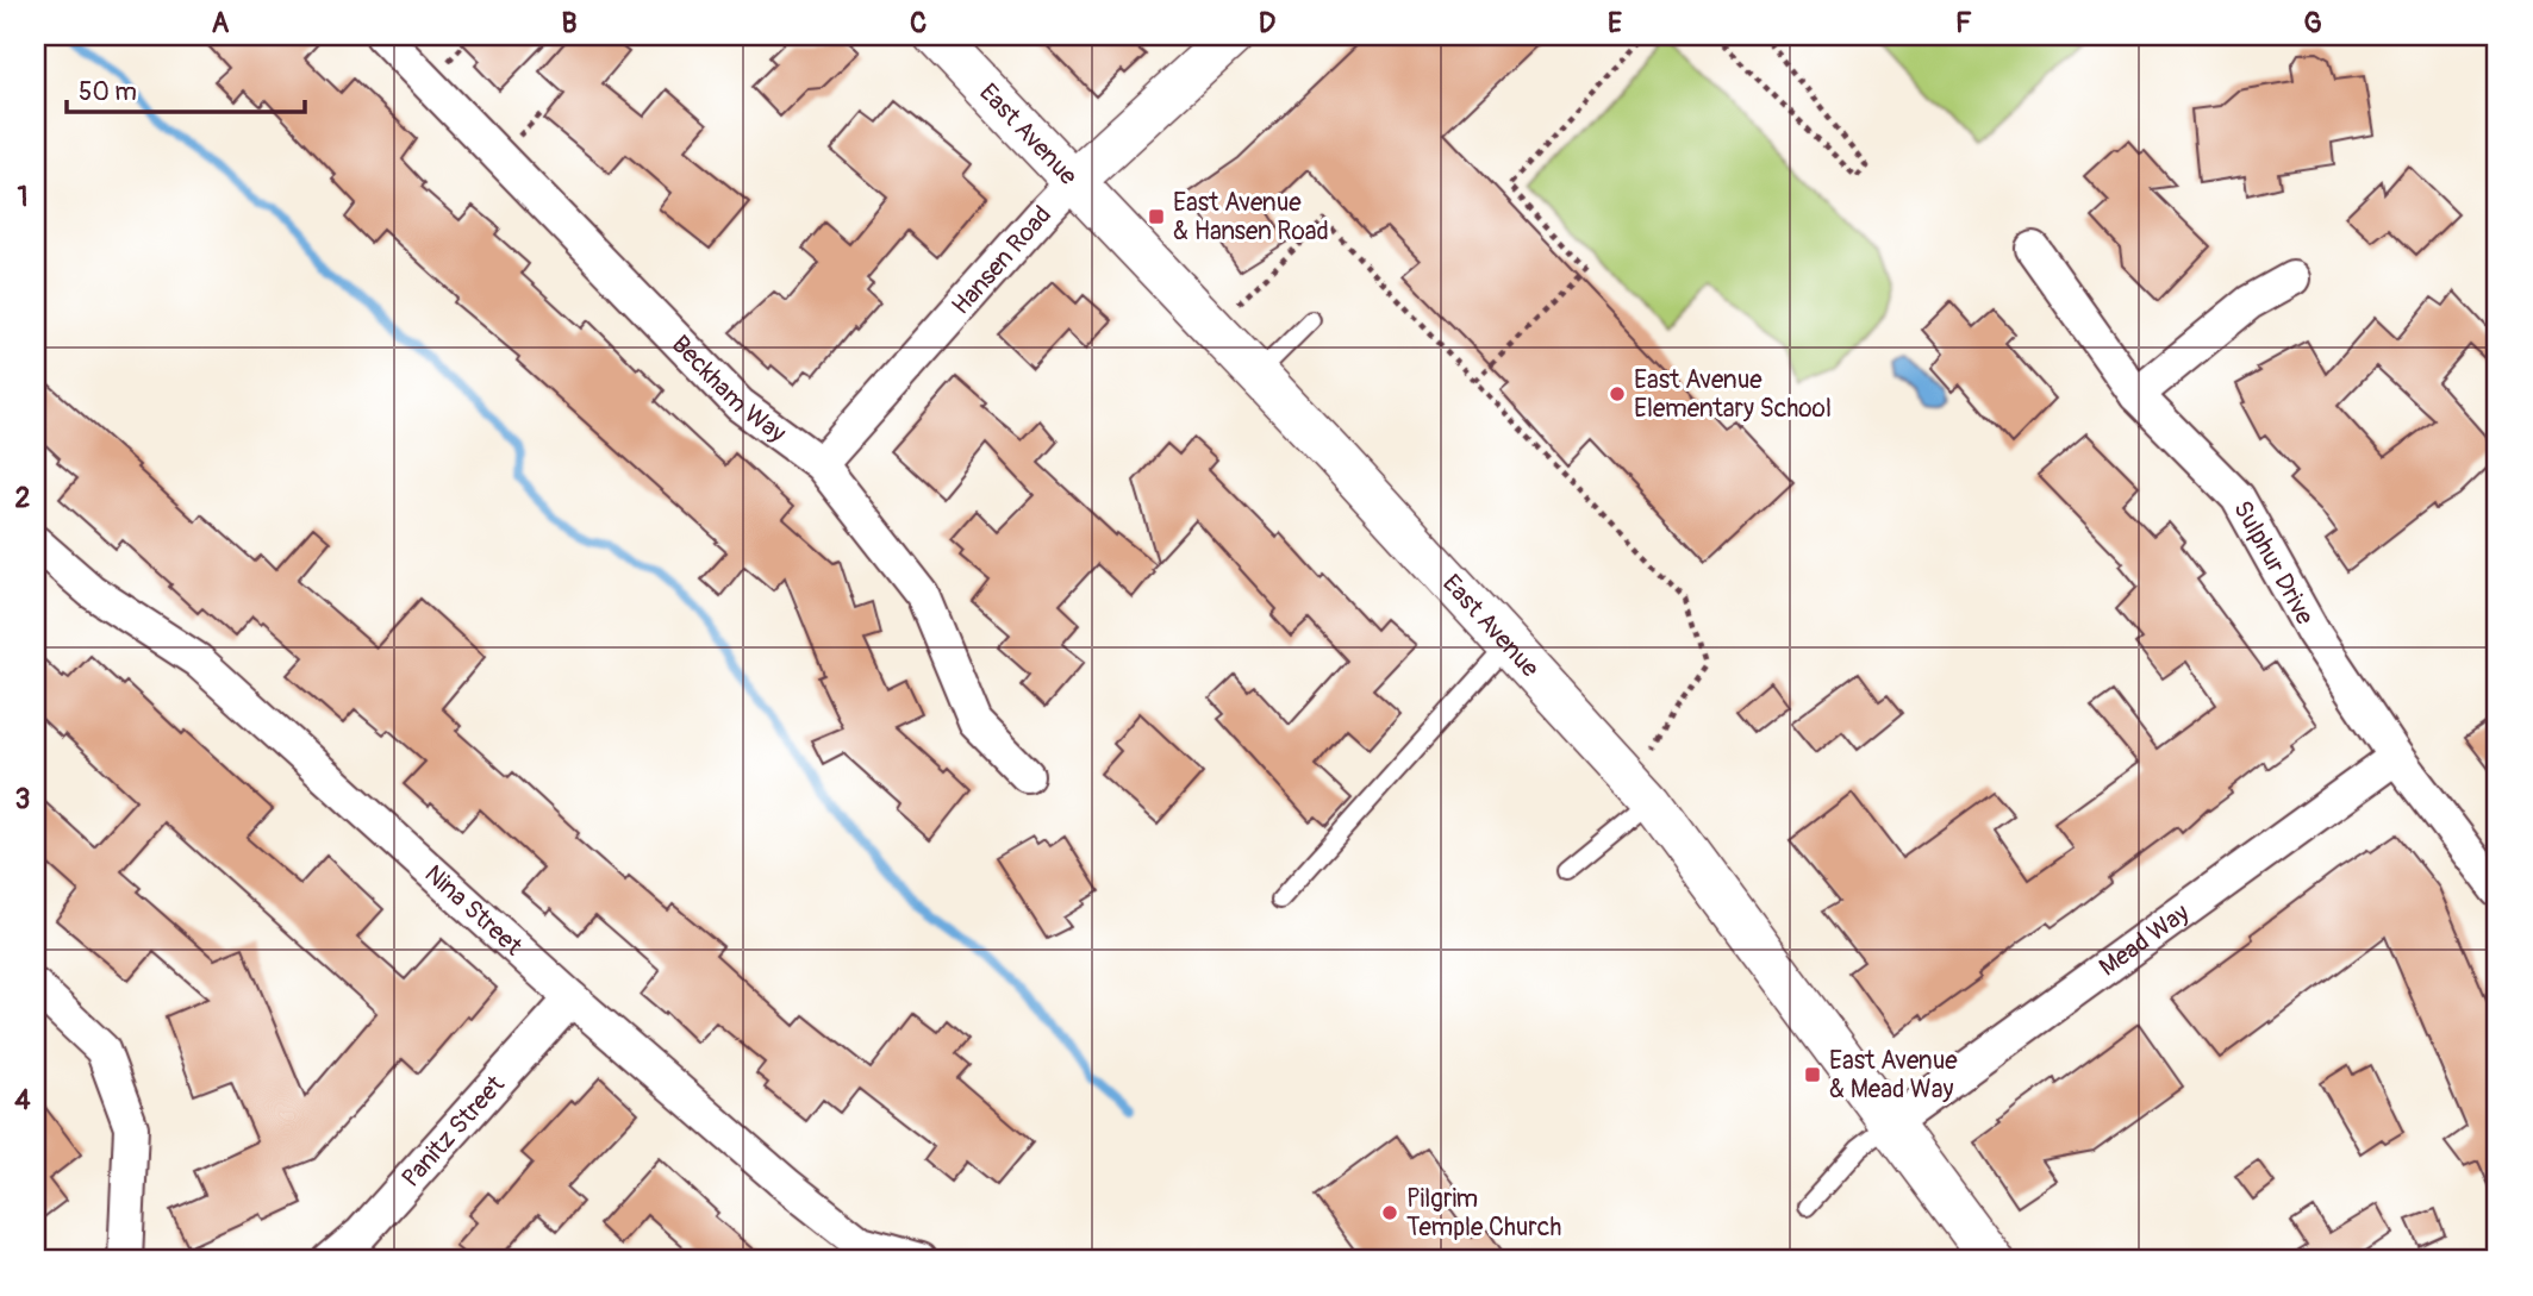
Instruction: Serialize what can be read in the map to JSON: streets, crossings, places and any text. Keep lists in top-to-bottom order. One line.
{"streets":{"street":["East Avenue","Hansen Road","Beckham Way","Sulphur Drive","Nina Street","Mead Way","Panitz Street"]},"crossings":[["East Avenue","Hansen Road"],["East Avenue","Mead Way"],["Hansen Road","Beckham Way"],["Sulphur Drive","Mead Way"],["Nina Street","Panitz Street"]],"places":{"transit":["East Avenue & Hansen Road","East Avenue & Mead Way"],"other":["East Avenue Elementary School","Pilgrim Temple Church"]},"scale_bar":"50 m","grid":{"columns":["A","B","C","D","E","F","G"],"rows":["1","2","3","4"]}}
